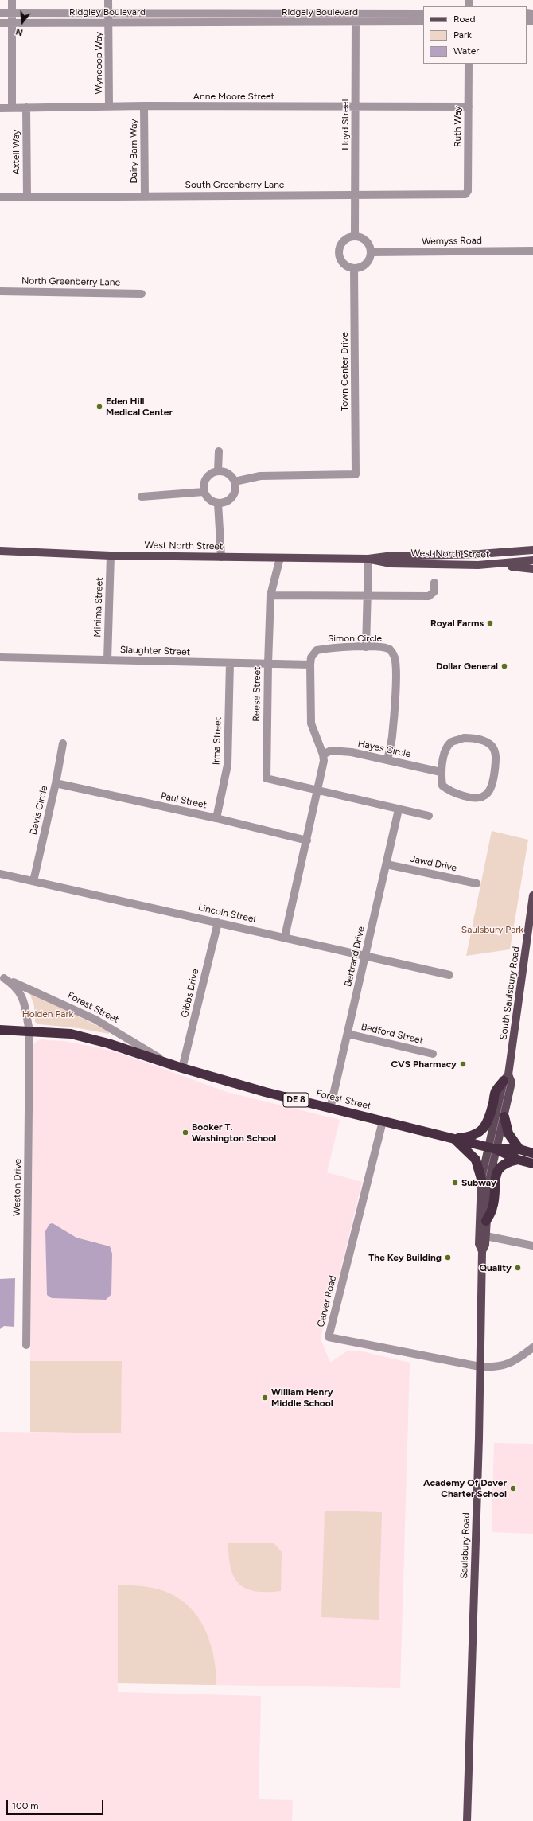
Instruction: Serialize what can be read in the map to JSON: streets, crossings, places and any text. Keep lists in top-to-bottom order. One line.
{"streets":{"highway":["Forest Street","DE 8"],"main road":["West North Street","South Saulsbury Road","Saulsbury Road"],"street":["Ridgley Boulevard","Ridgely Boulevard","Wyncoop Way","Anne Moore Street","Lloyd Street","Ruth Way","Dairy Barn Way","Axtell Way","South Greenberry Lane","Wemyss Road","North Greenberry Lane","Town Center Drive","Minima Street","Simon Circle","Slaughter Street","Reese Street","Irma Street","Hayes Circle","Paul Street","Davis Circle","Jawd Drive","Lincoln Street","Bertrand Drive","Gibbs Drive","Bedford Street","Weston Drive","Carver Road"]},"crossings":[["Ridgley Boulevard","Ridgely Boulevard"],["Ridgley Boulevard","Wyncoop Way"],["Ridgely Boulevard","Wyncoop Way"],["Ridgely Boulevard","Lloyd Street"],["Wyncoop Way","Anne Moore Street"],["Anne Moore Street","Lloyd Street"],["Anne Moore Street","Ruth Way"],["Anne Moore Street","Dairy Barn Way"],["Anne Moore Street","Axtell Way"],["Lloyd Street","South Greenberry Lane"],["Lloyd Street","Wemyss Road"],["Lloyd Street","Town Center Drive"],["Ruth Way","South Greenberry Lane"],["Dairy Barn Way","South Greenberry Lane"],["Axtell Way","South Greenberry Lane"],["Wemyss Road","Town Center Drive"],["West North Street","Minima Street"],["West North Street","Reese Street"],["Minima Street","Slaughter Street"],["Simon Circle","Slaughter Street"],["Simon Circle","Hayes Circle"],["Slaughter Street","Reese Street"],["Slaughter Street","Irma Street"],["Reese Street","Bertrand Drive"],["Irma Street","Paul Street"],["Paul Street","Davis Circle"],["Davis Circle","Lincoln Street"],["Jawd Drive","Bertrand Drive"],["Lincoln Street","Bertrand Drive"],["Lincoln Street","Gibbs Drive"],["Bertrand Drive","Forest Street"],["Bertrand Drive","Bedford Street"],["Gibbs Drive","Forest Street"],["South Saulsbury Road","Forest Street"],["South Saulsbury Road","DE 8"],["South Saulsbury Road","Saulsbury Road"],["Forest Street","DE 8"],["Forest Street","Weston Drive"],["Forest Street","Carver Road"],["Forest Street","Saulsbury Road"],["DE 8","Weston Drive"],["DE 8","Saulsbury Road"],["Carver Road","Saulsbury Road"]],"parks":["Saulsbury Park","Holden Park"],"places":["Eden Hill Medical Center","Royal Farms","Dollar General","CVS Pharmacy","Booker T. Washington School","Subway","The Key Building","Quality","William Henry Middle School","Academy Of Dover Charter School"],"legend":["Road","Park","Water"],"scale_bar":"100 m","north":"bottom"}
